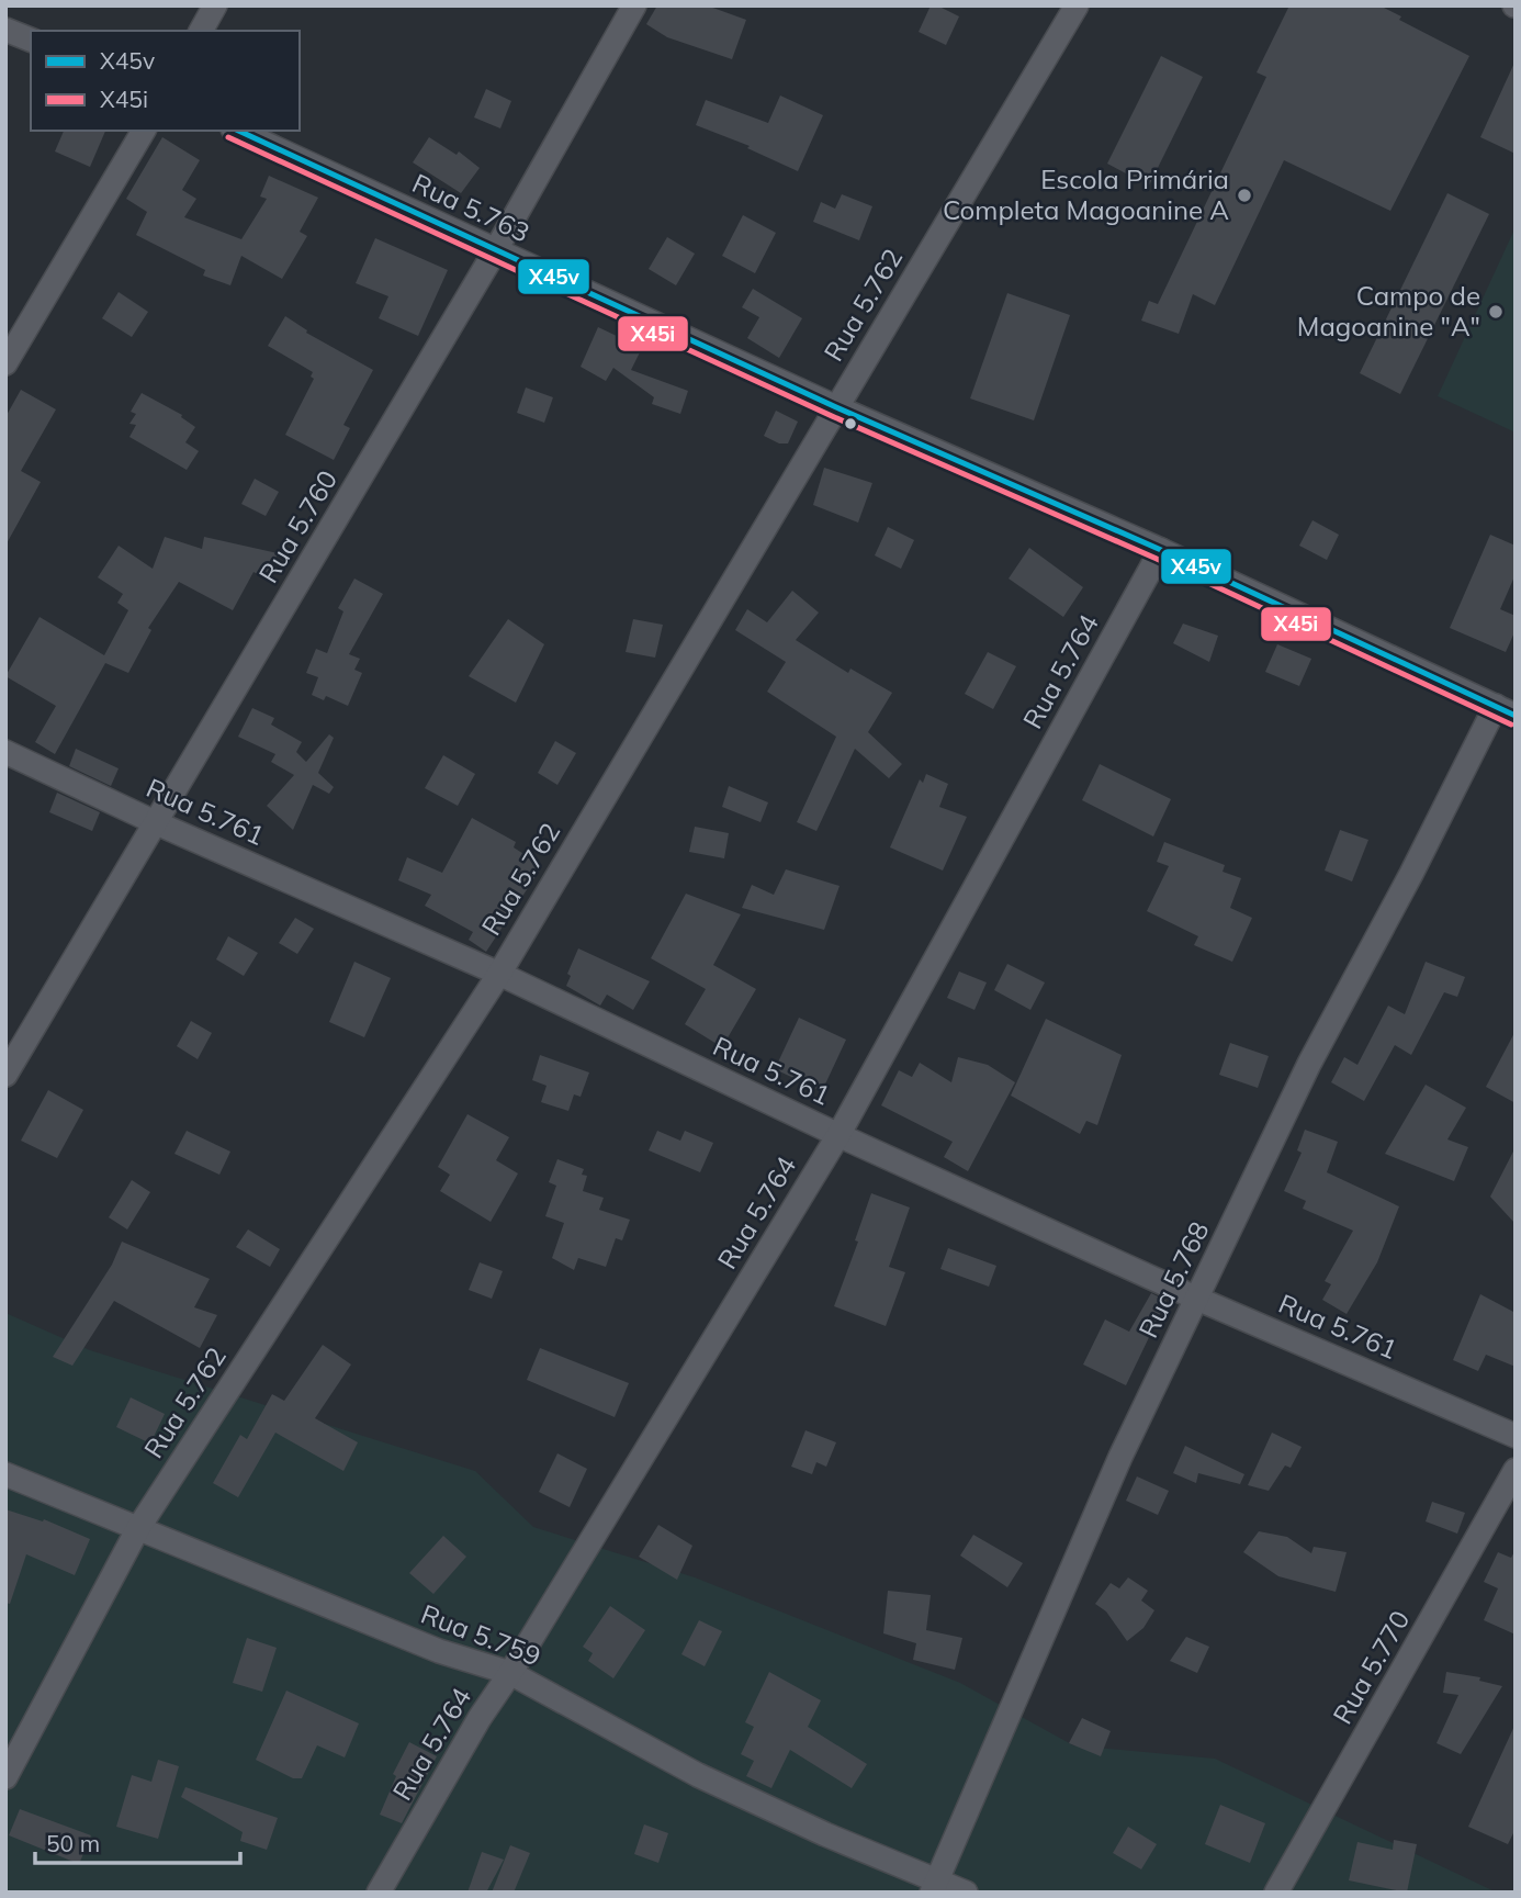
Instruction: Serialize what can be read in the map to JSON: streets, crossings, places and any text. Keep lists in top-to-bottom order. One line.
{"streets":{"street":["Rua 5.763","Rua 5.762","Rua 5.760","Rua 5.764","Rua 5.761","Rua 5.768","Rua 5.759","Rua 5.770"]},"crossings":[["Rua 5.763","Rua 5.762"],["Rua 5.763","Rua 5.760"],["Rua 5.763","Rua 5.764"],["Rua 5.763","Rua 5.768"],["Rua 5.762","Rua 5.761"],["Rua 5.762","Rua 5.759"],["Rua 5.760","Rua 5.761"],["Rua 5.764","Rua 5.761"],["Rua 5.764","Rua 5.759"],["Rua 5.761","Rua 5.768"],["Rua 5.768","Rua 5.759"]],"places":["Escola Primária Completa Magoanine A","Campo de Magoanine \"A\""],"lines":["transit line X45v","transit line X45i"],"legend":["X45v","X45i"],"scale_bar":"50 m"}
